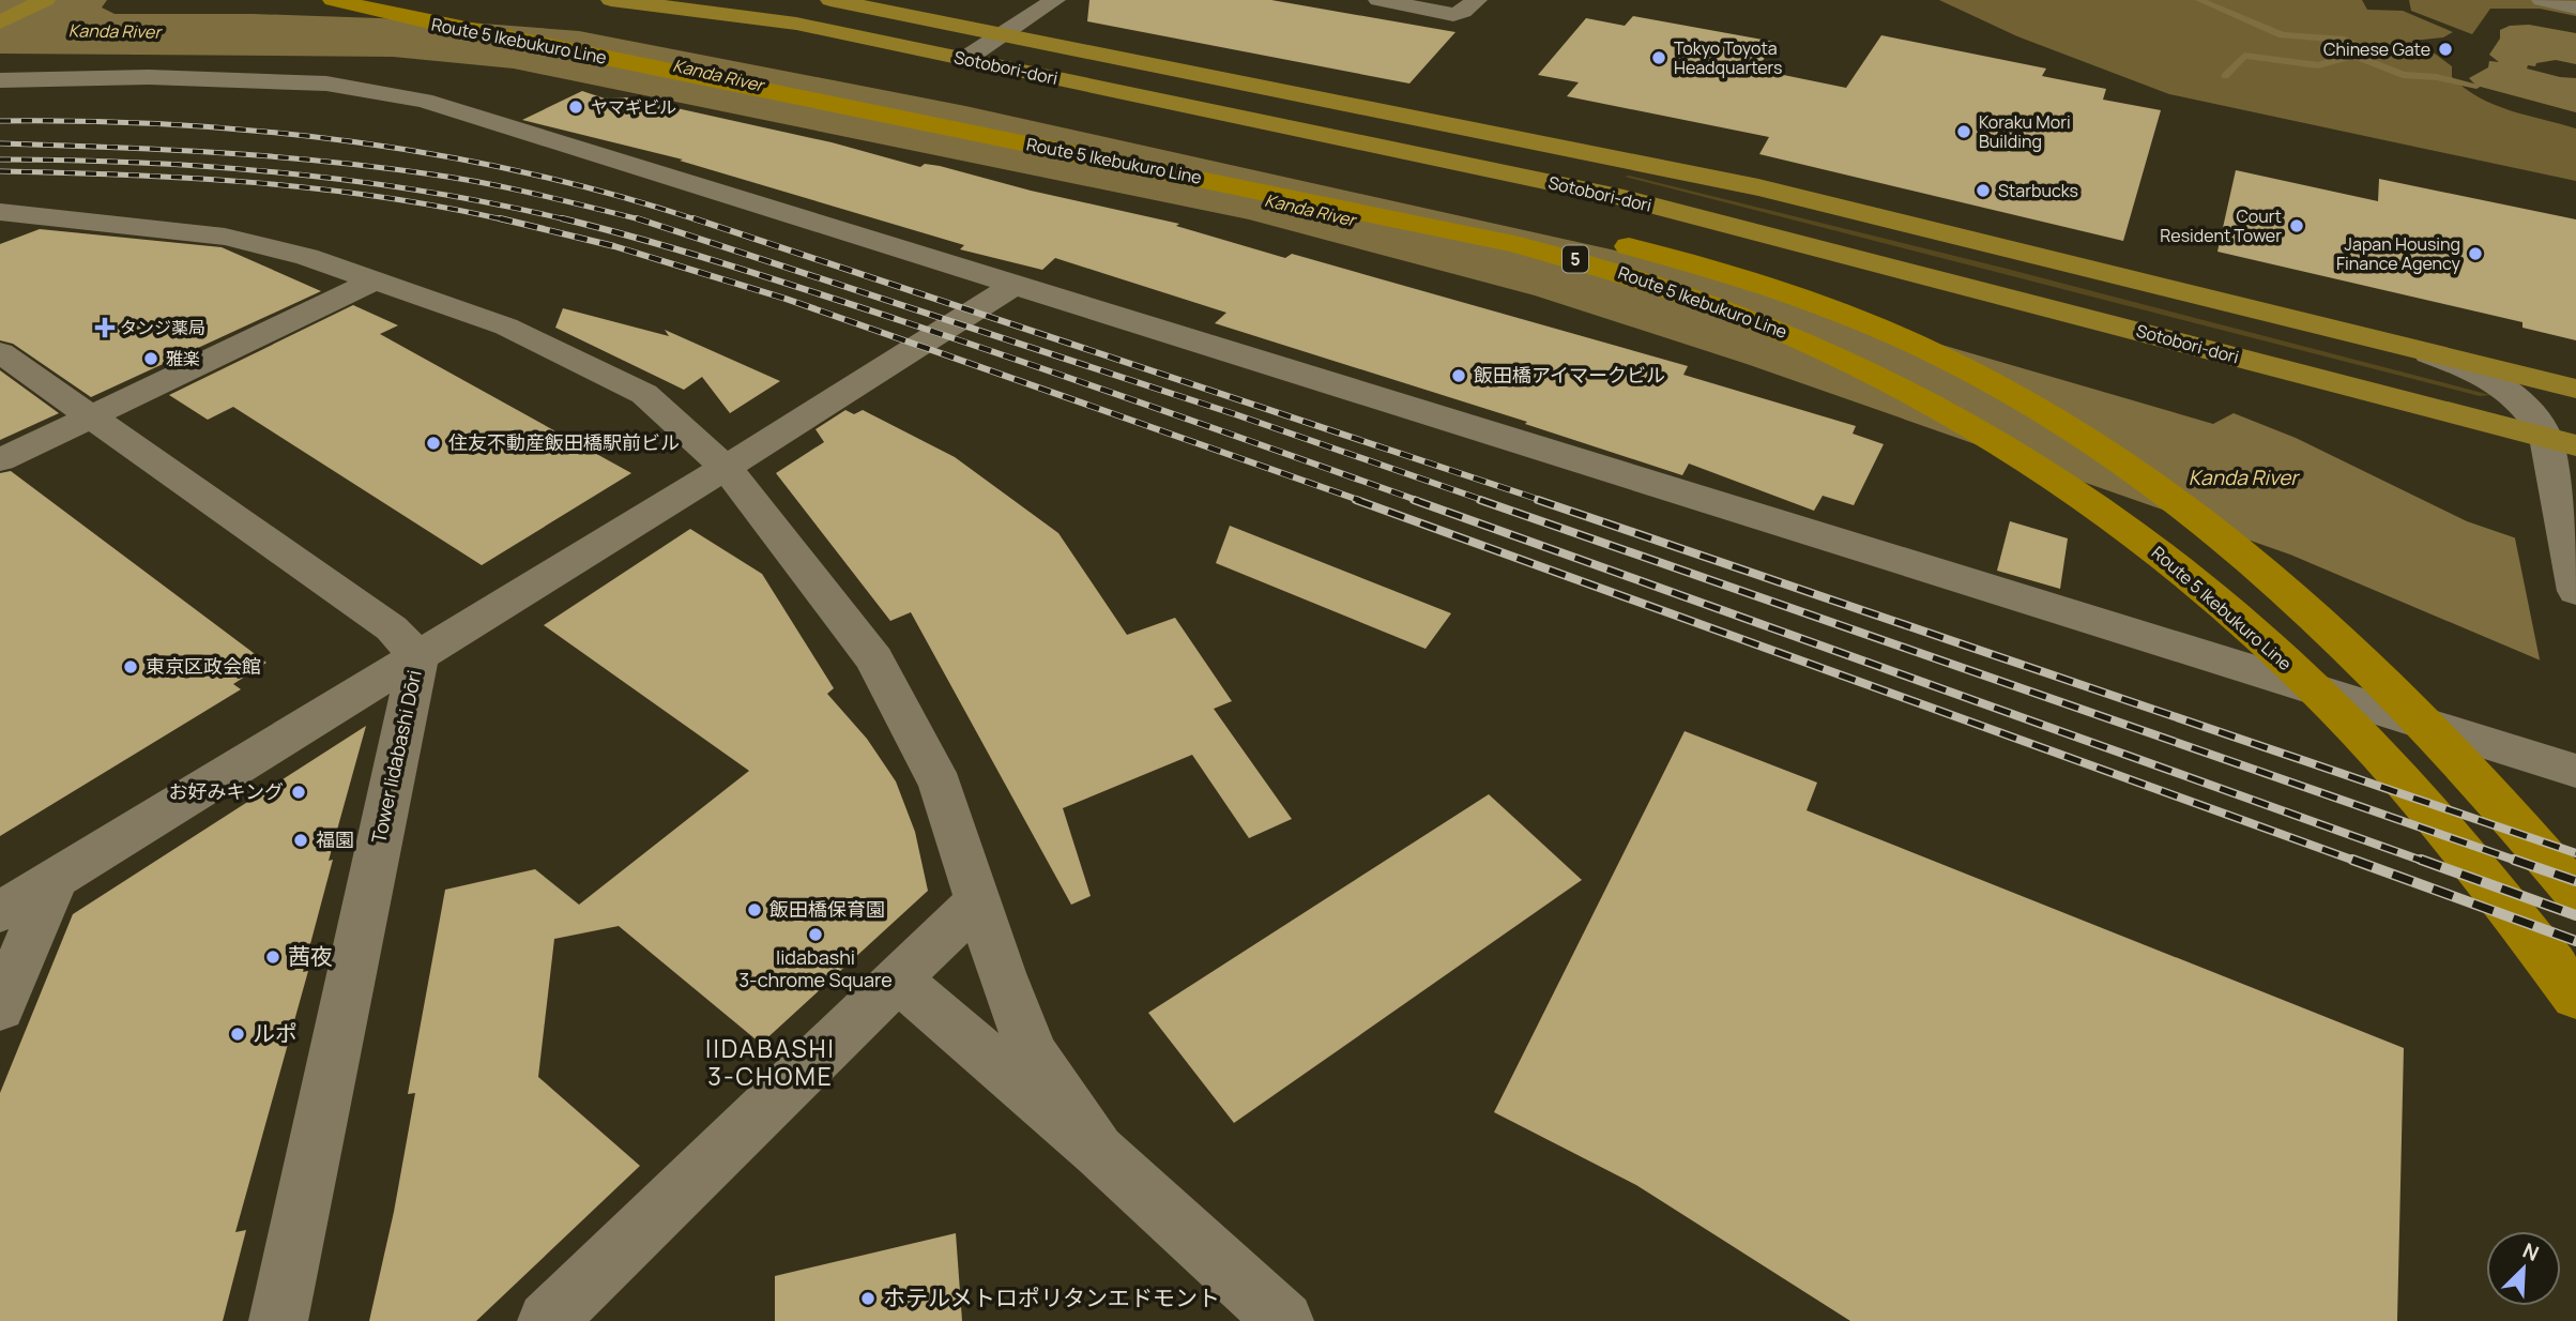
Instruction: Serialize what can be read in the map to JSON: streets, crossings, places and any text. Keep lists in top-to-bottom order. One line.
{"streets":{"highway":["Route 5 Ikebukuro Line","5"],"main road":["Sotobori-dori"],"street":["Tower Iidabashi Dōri"]},"districts":["IIDABASHI 3-CHOME"],"water":["Kanda River"],"places":{"other":["Chinese Gate","Tokyo Toyota Headquarters","ヤマギビル","Koraku Mori Building","Starbucks","Court Resident Tower","Japan Housing Finance Agency","雅楽","飯田橋アイマークビル","住友不動産飯田橋駅前ビル","東京区政会館","お好みキング","福園","飯田橋保育園","Iidabashi 3-chrome Square","茜夜","ルポ","ホテルメトロポリタンエドモント"],"health":["タンジ薬局"]},"north":"top right"}
